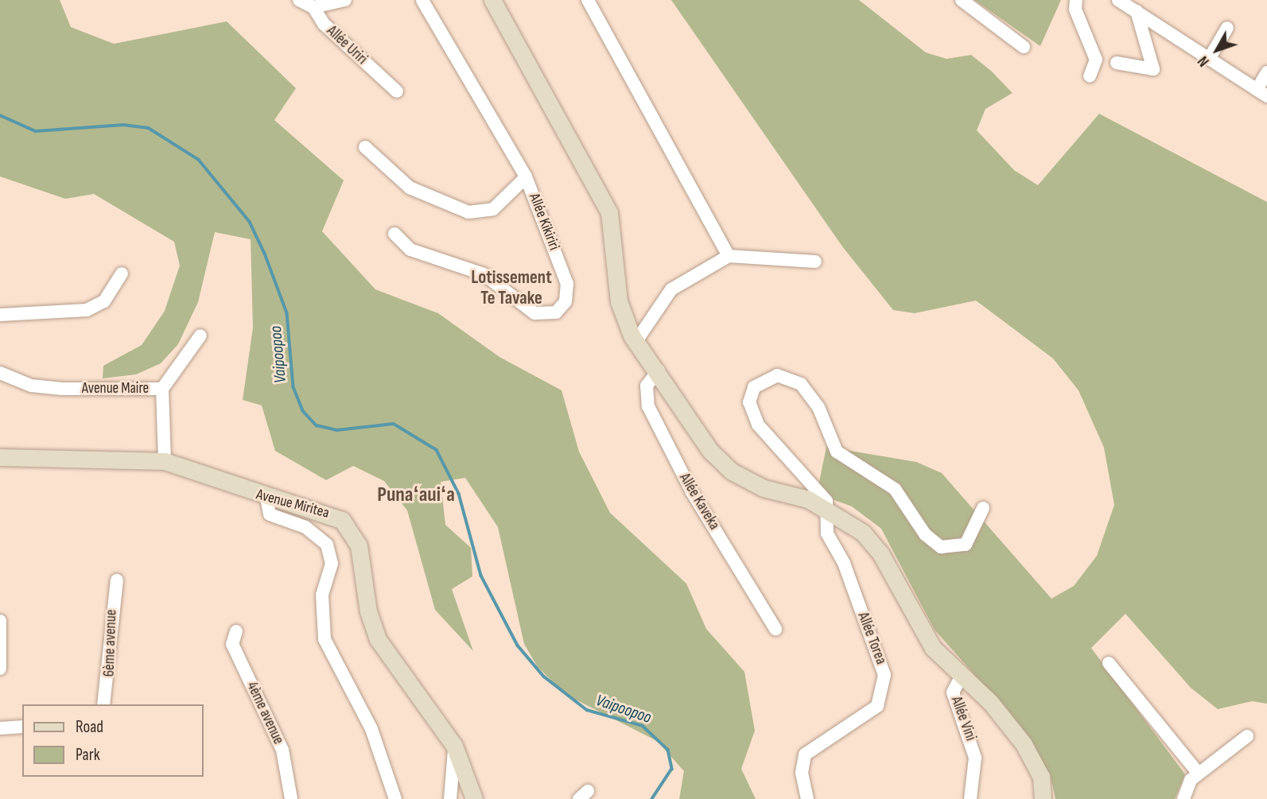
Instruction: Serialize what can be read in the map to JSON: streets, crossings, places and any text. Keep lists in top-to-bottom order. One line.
{"streets":{"main road":["Avenue Miritea"],"street":["Allée Uriri","Allée Kikiriri","Avenue Maire","Allée Kaveka","Allée Torea","6ème avenue","4ème avenue","Allée Vini"]},"crossings":[["Avenue Maire","Avenue Miritea"]],"districts":["Lotissement Te Tavake","Punaʻauiʻa"],"water":["Vaipoopoo"],"legend":["Road","Park"],"north":"bottom left"}
